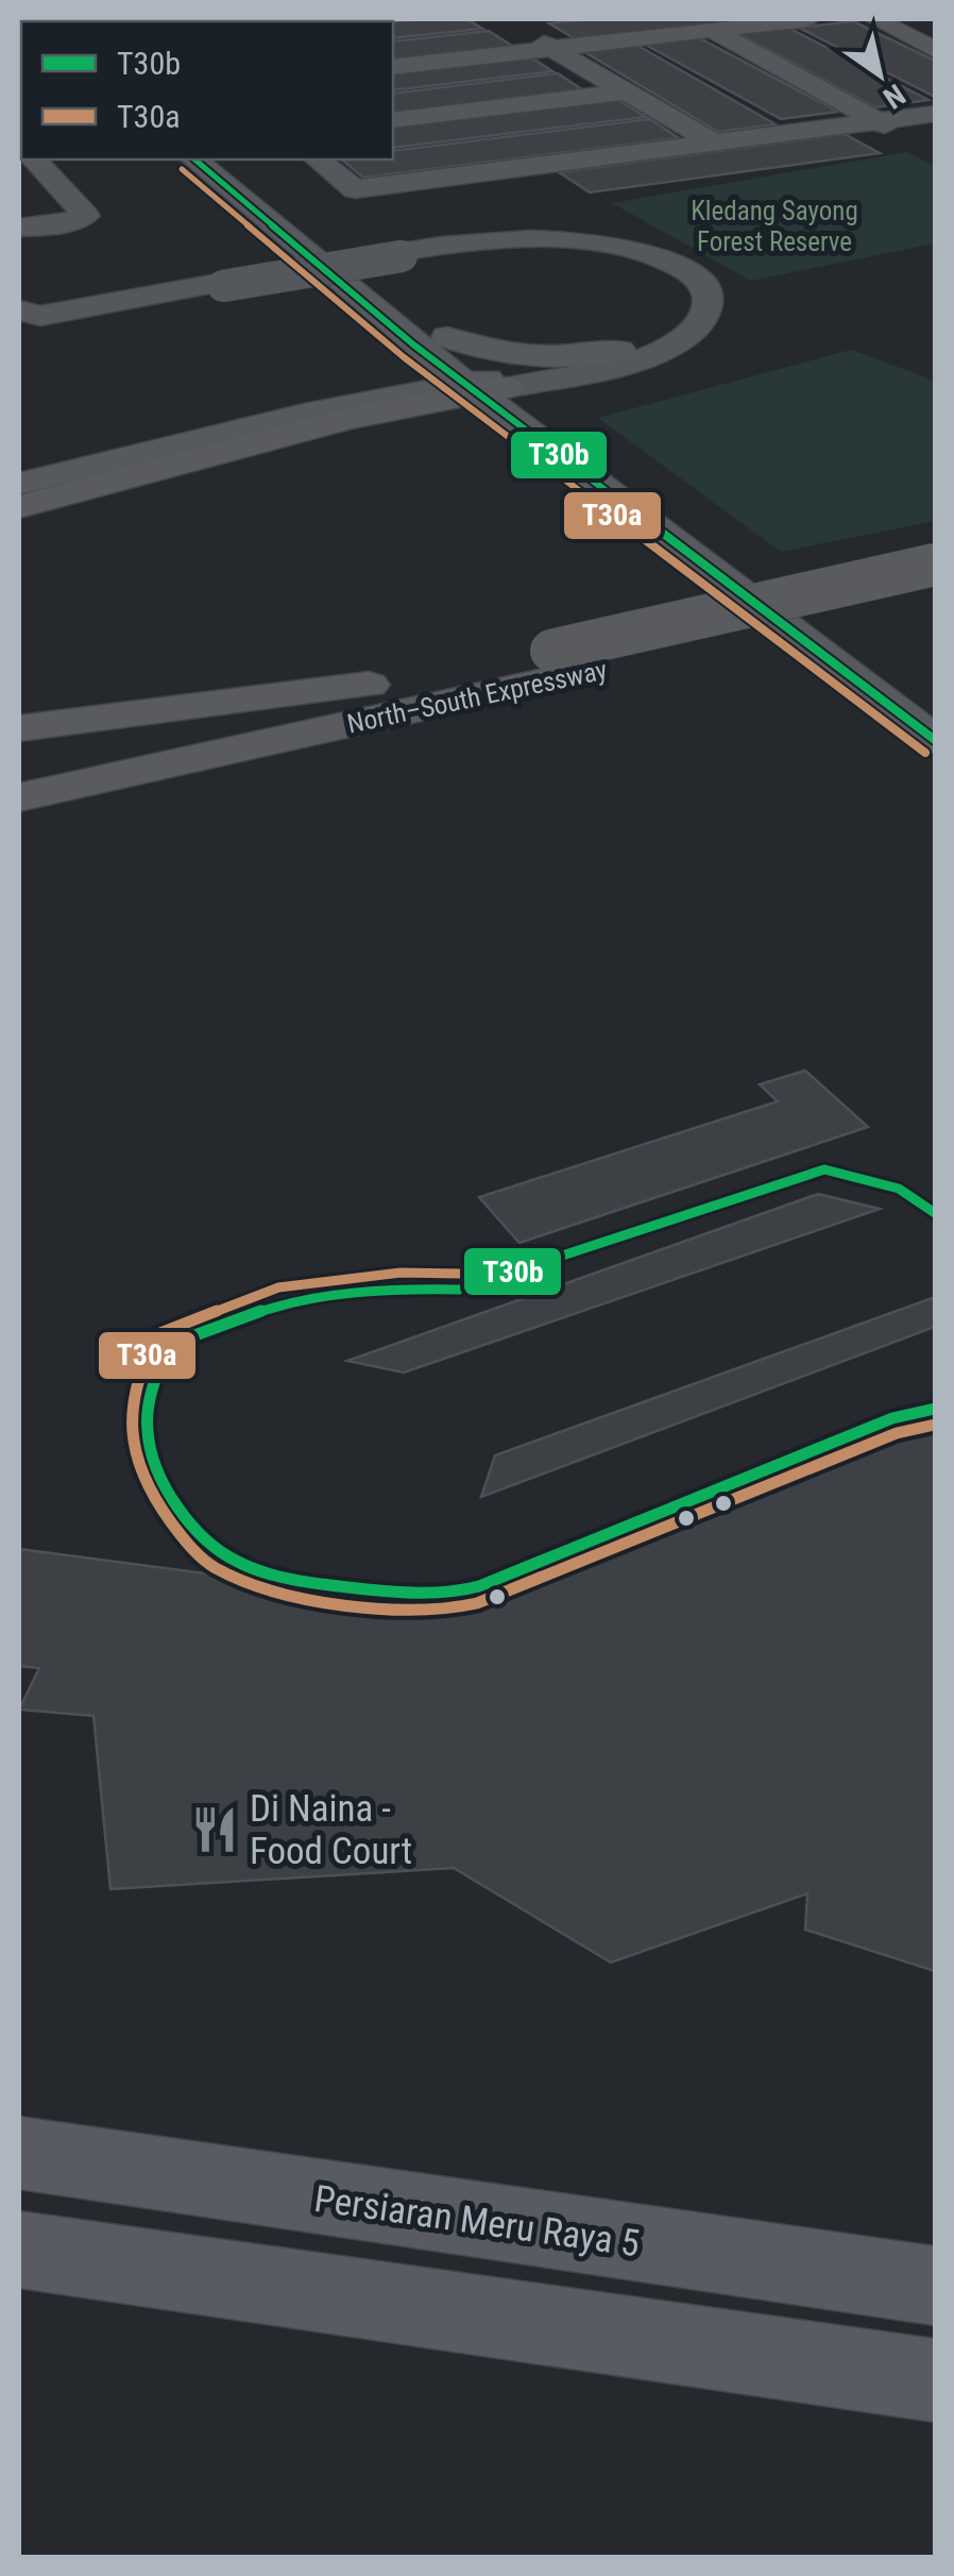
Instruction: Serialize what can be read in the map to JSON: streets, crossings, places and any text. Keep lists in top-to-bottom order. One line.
{"streets":{"highway":["North–South Expressway"],"street":["Persiaran Meru Raya 5"]},"parks":["Kledang Sayong Forest Reserve"],"places":{"restaurant":["Di Naina - Food Court"]},"lines":["transit line T30b","transit line T30a"],"legend":["T30b","T30a"],"north":"bottom right"}
